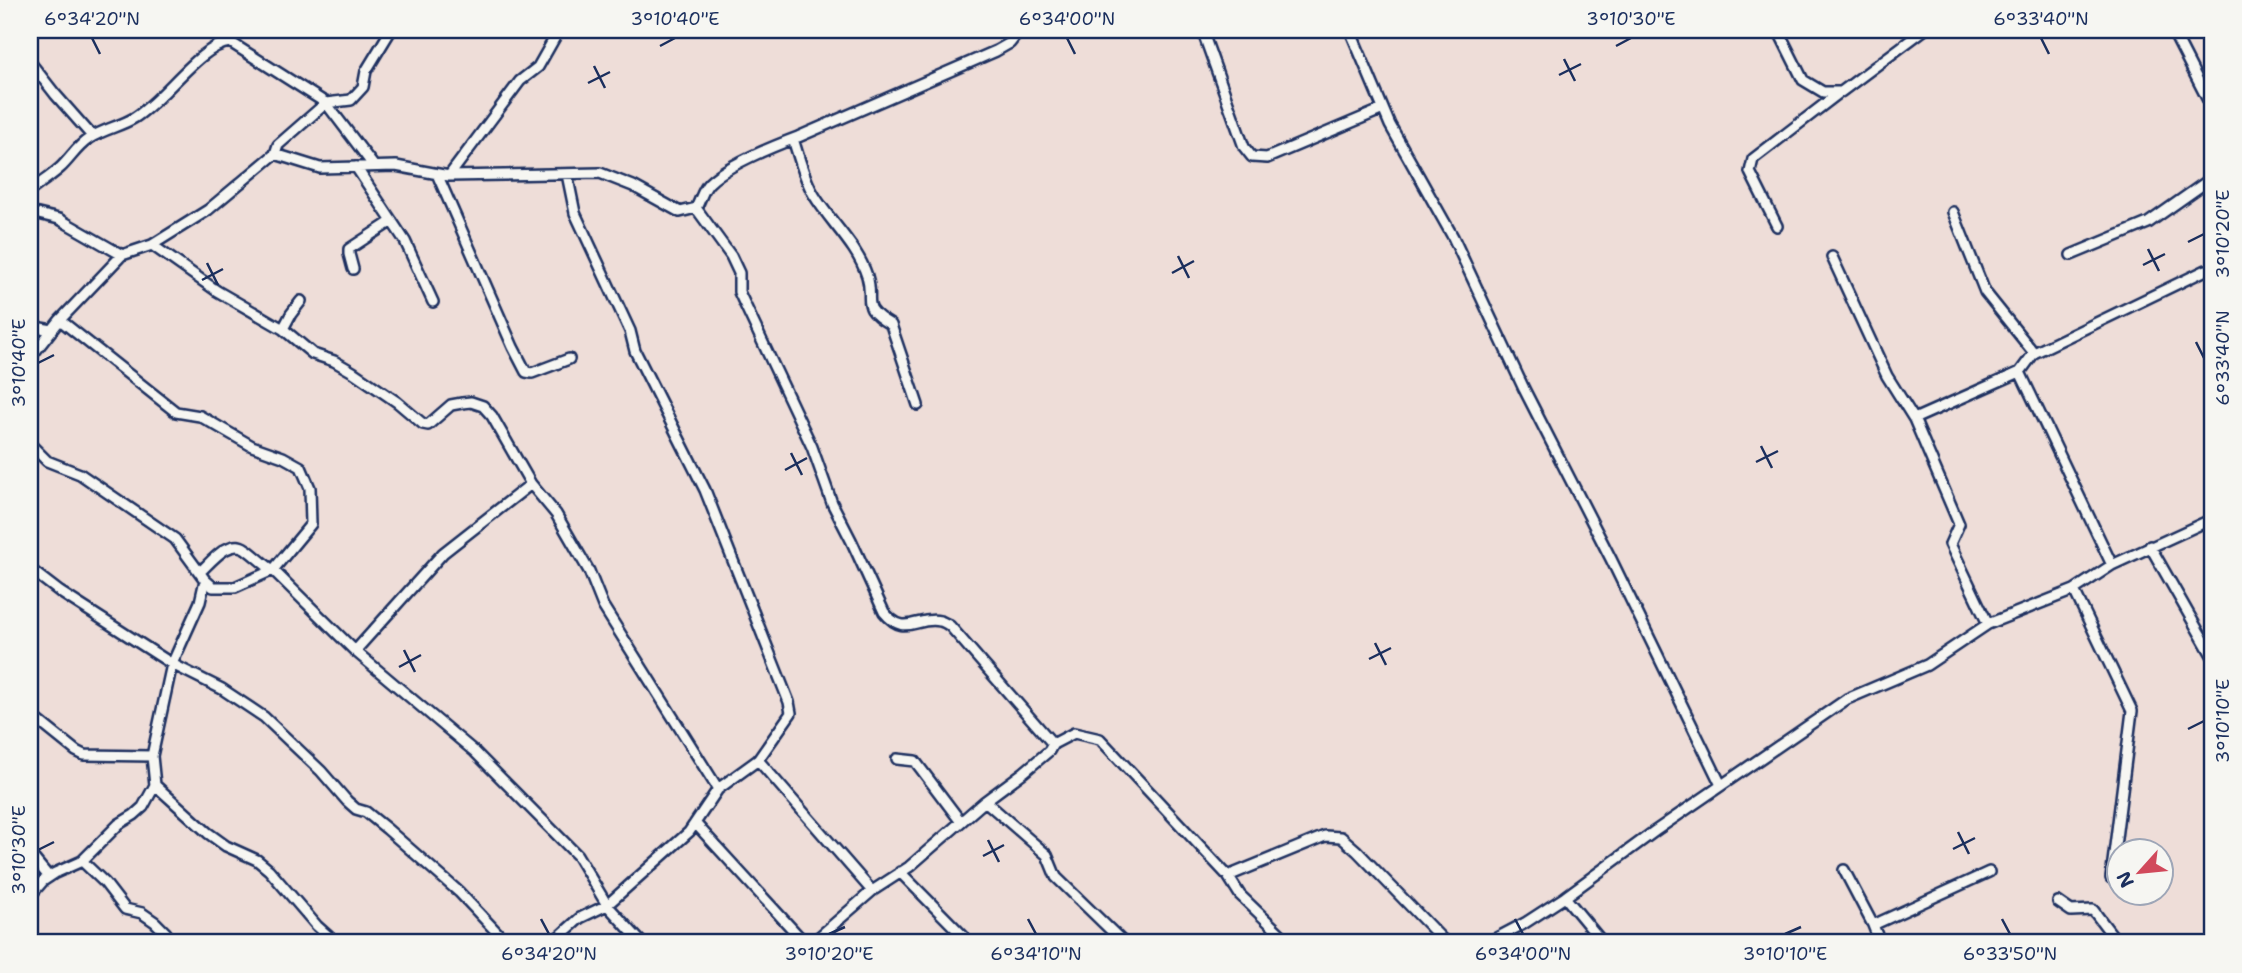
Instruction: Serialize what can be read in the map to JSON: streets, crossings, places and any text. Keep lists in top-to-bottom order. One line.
{"north":"bottom left","coordinates":["6°34'20\"N","3°10'40\"E","6°34'00\"N","3°10'30\"E","6°33'40\"N","3°10'20\"E","3°10'10\"E","6°34'10\"N","6°33'50\"N"]}
